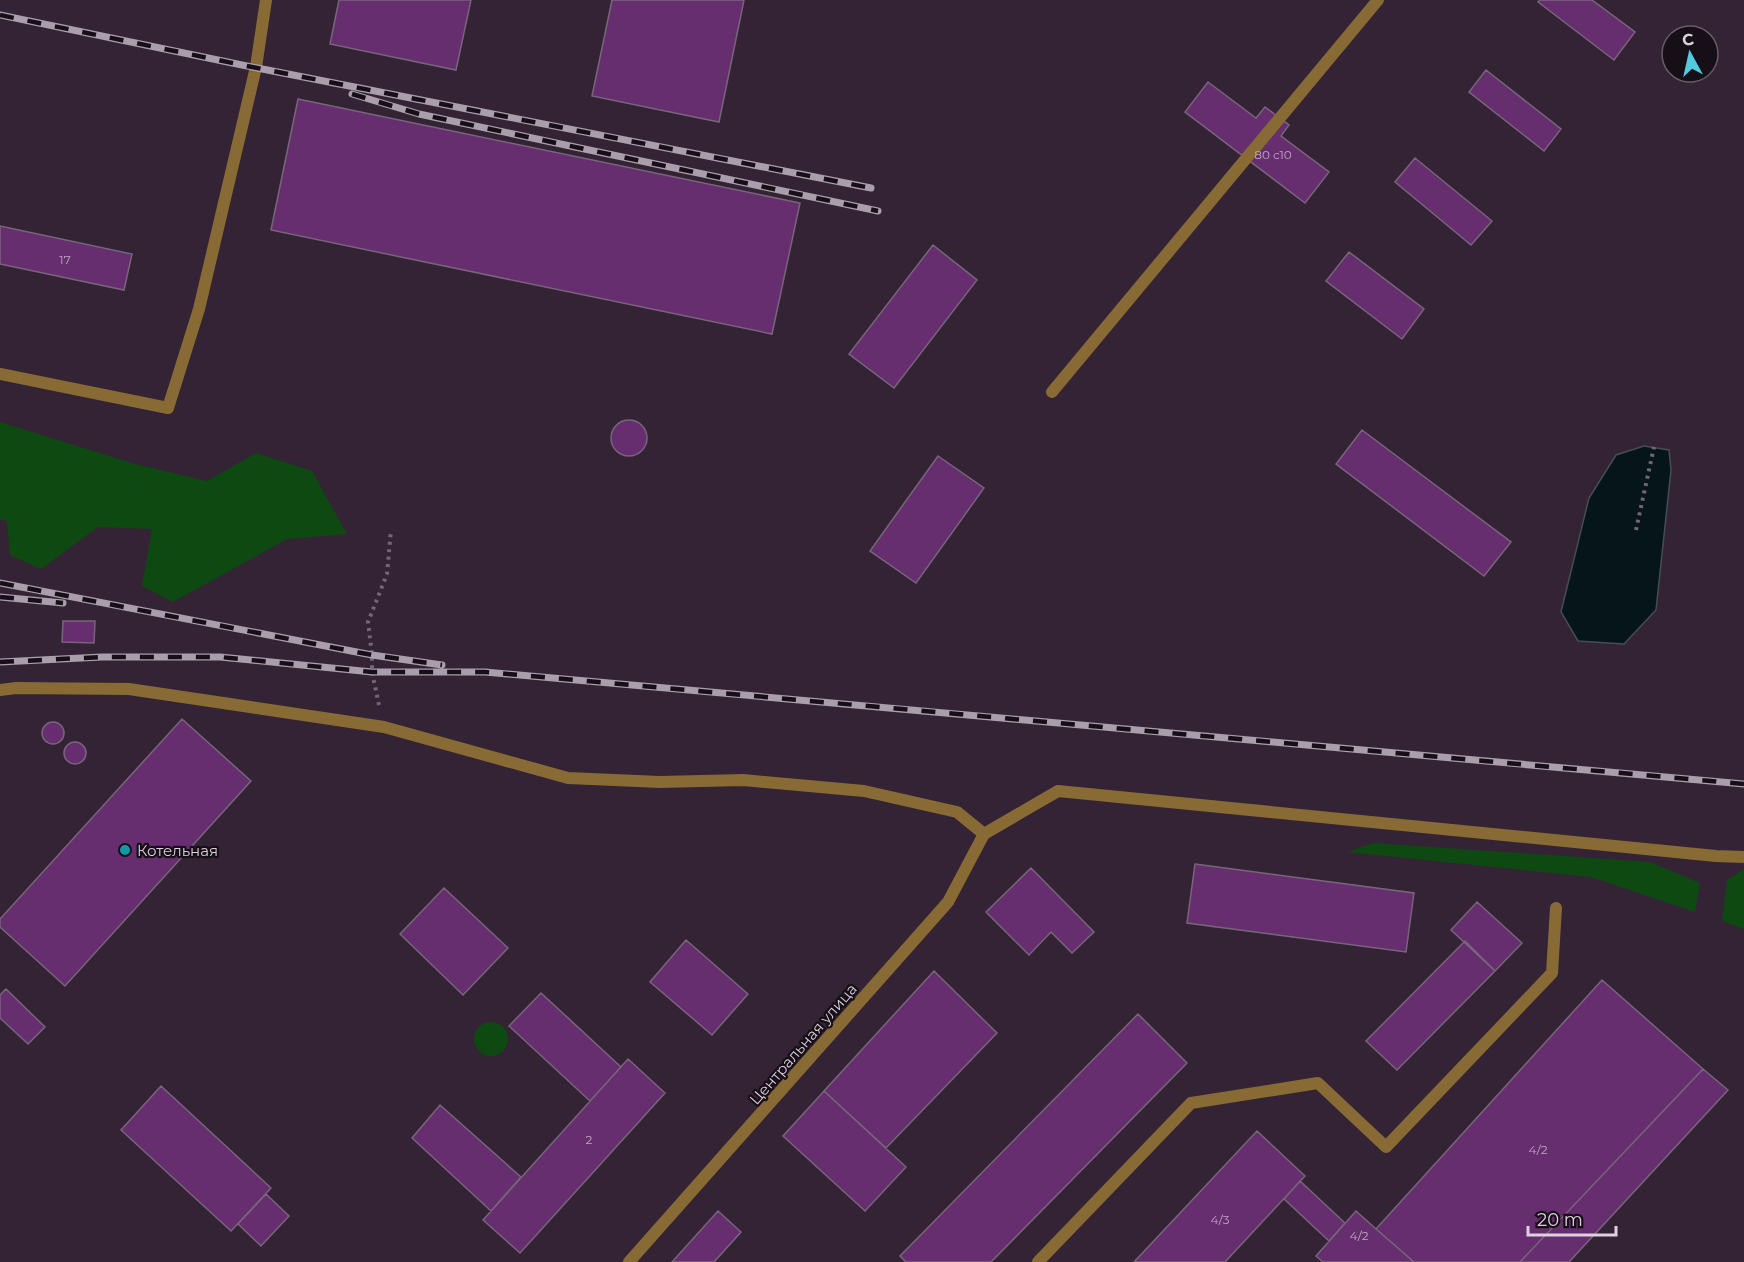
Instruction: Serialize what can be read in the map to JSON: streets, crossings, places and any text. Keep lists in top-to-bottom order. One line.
{"streets":{"street":["Центральная улица"]},"places":["Котельная"],"house_numbers":["80 с10","17","2","4/2","4/3","4/2"],"scale_bar":"20 m","north":"top"}
